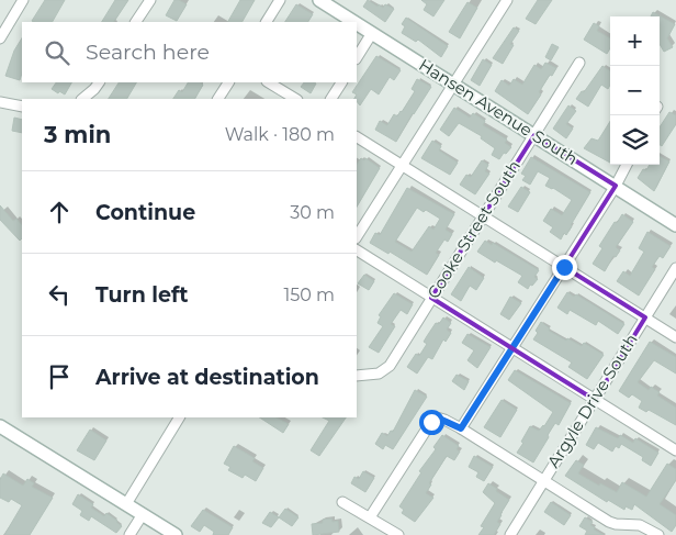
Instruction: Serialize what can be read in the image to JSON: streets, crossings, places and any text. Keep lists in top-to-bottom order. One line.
{"streets":{"street":["Hansen Avenue South","Cooke Street South","Argyle Drive South"]},"crossings":[["Hansen Avenue South","Cooke Street South"]],"page":{"map_buttons":["+","−"],"search":"Search here","heading":["3 min","Walk · 180 m"],"list":[["Continue","30 m"],["Turn left","150 m"],"Arrive at destination"]}}
